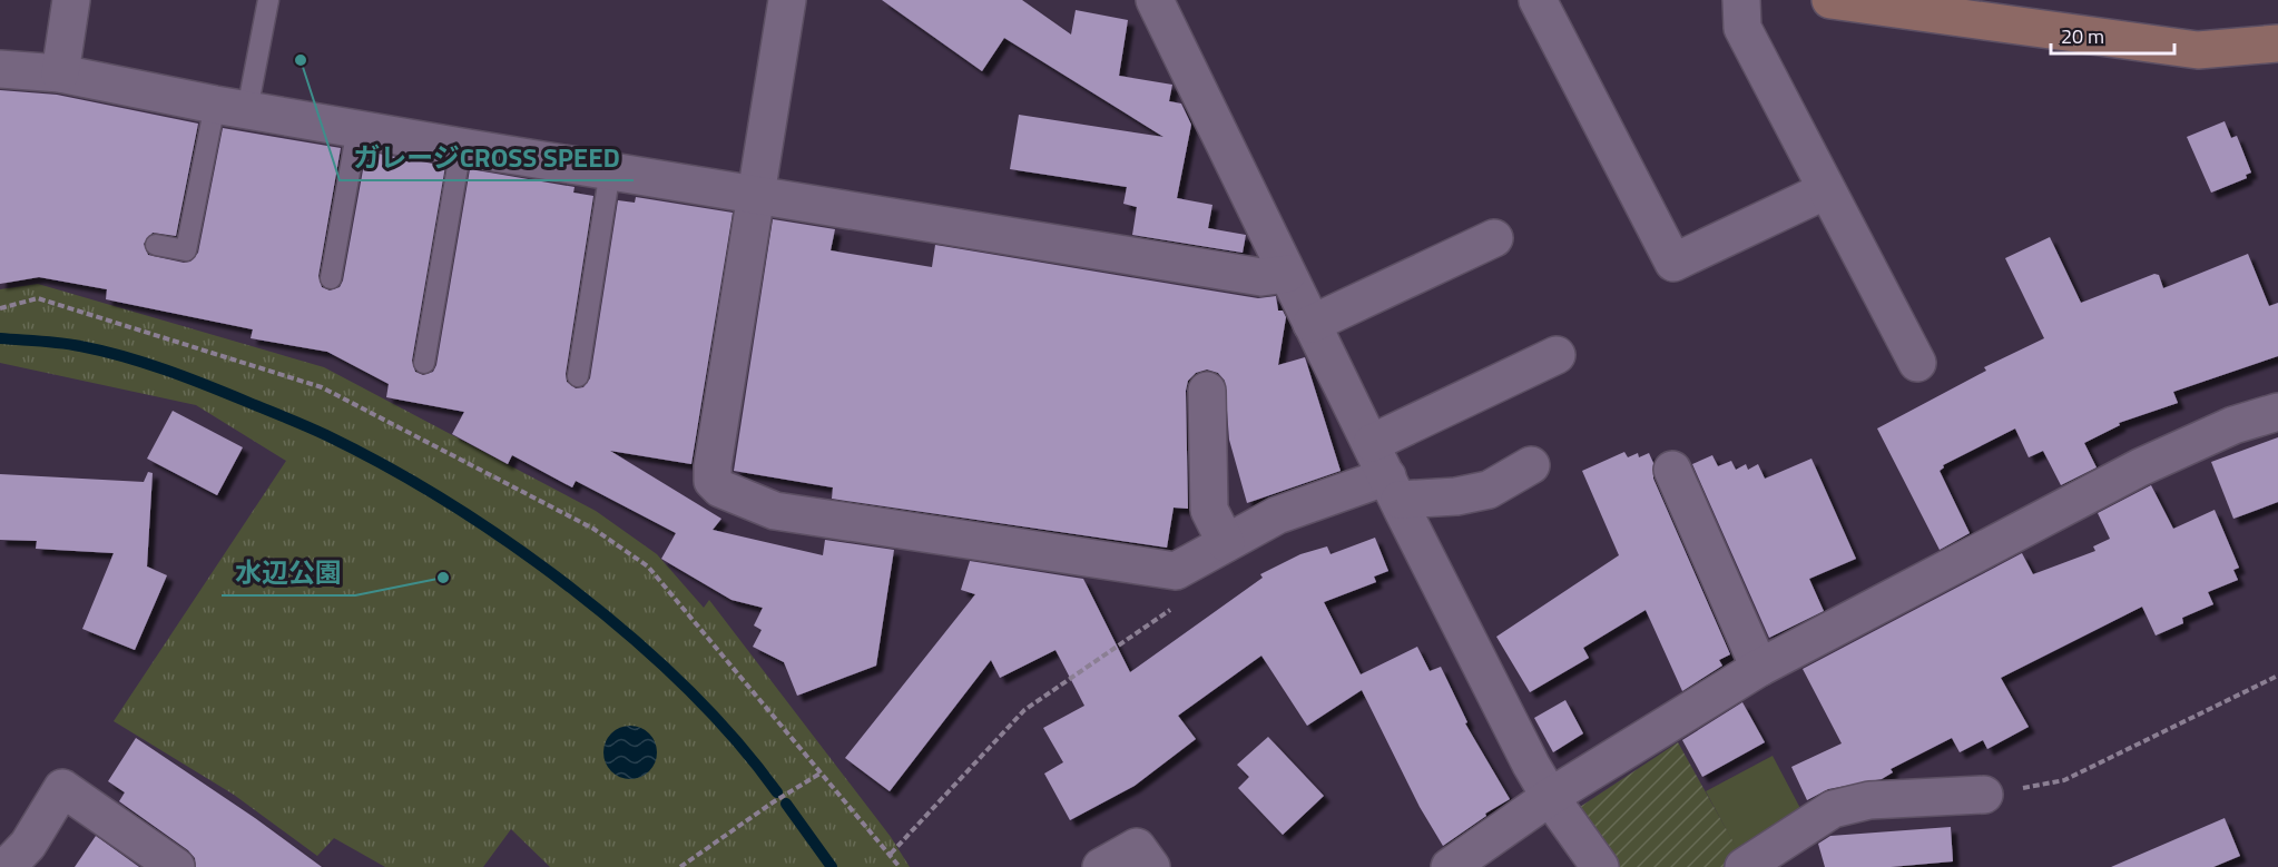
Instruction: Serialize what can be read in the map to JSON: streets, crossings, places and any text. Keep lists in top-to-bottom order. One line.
{"places":["ガレージCROSS SPEED","水辺公園"],"scale_bar":"20 m"}
